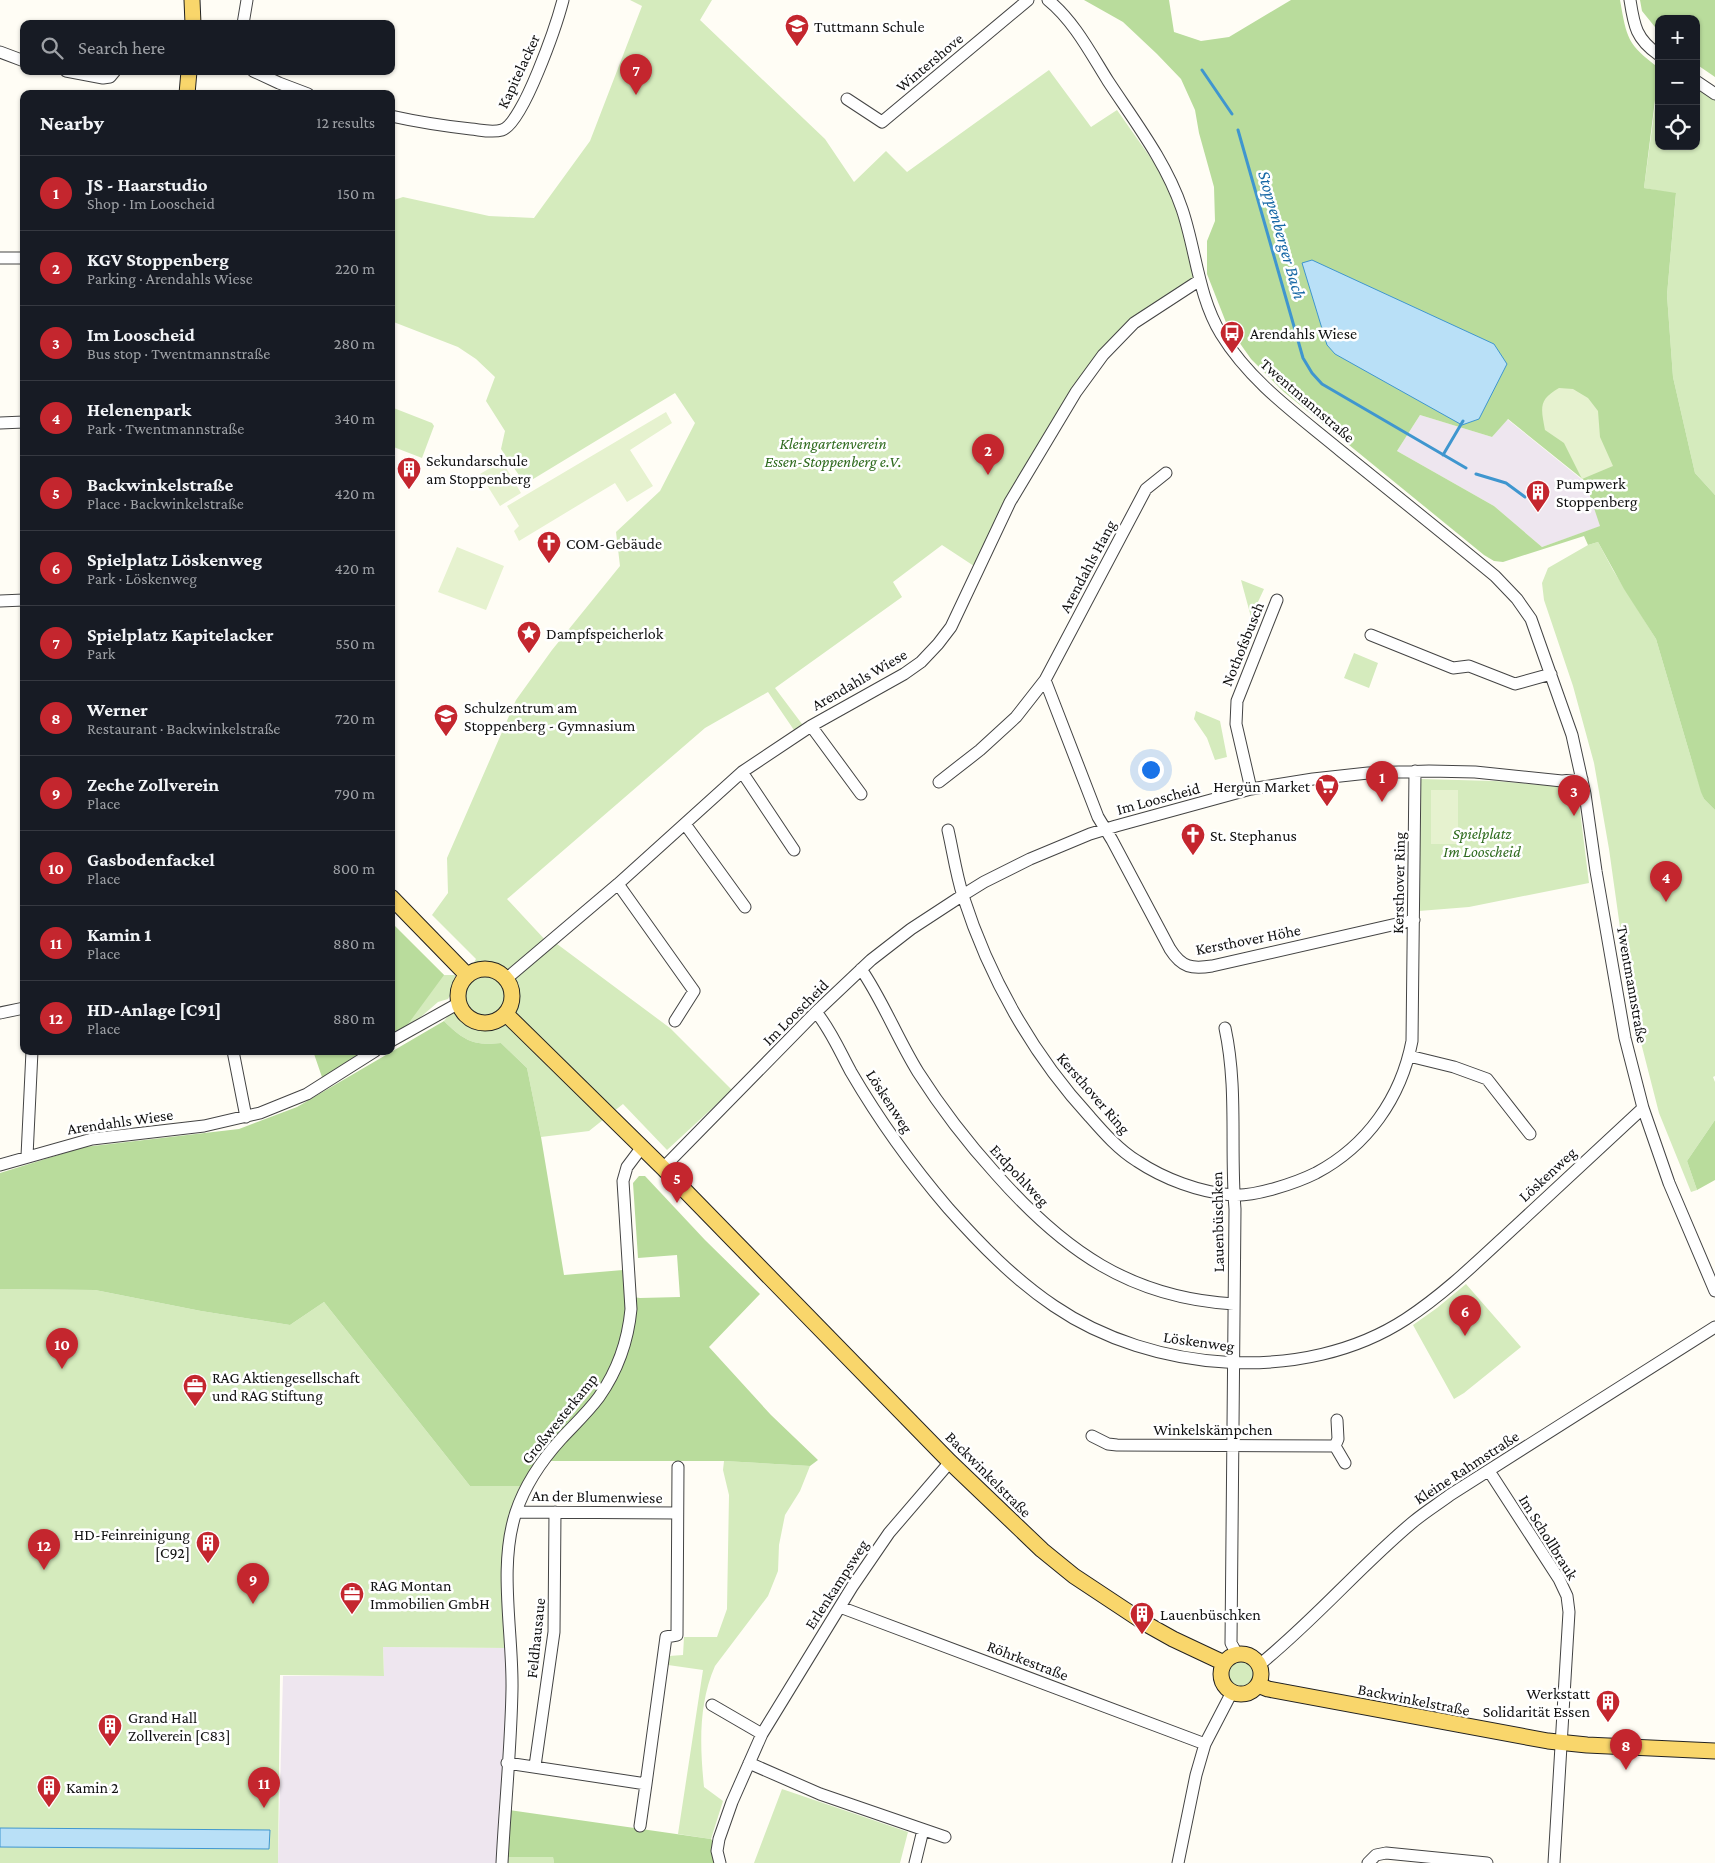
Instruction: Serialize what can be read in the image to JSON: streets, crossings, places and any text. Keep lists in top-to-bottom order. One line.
{"streets":{"main road":["Backwinkelstraße"],"street":["Wintershove","Kapitelacker","Twentmannstraße","Arendahls Hang","Nothofsbusch","Arendahls Wiese","Im Looscheid","Kersthover Ring","Kersthover Höhe","Löskenweg","Erdpohlweg","Lauenbüschken","Großwesterkamp","Winkelskämpchen","Kleine Rahmstraße","An der Blumenwiese","Im Schollbrauk","Erlenkampsweg","Feldhausaue","Röhrkestraße"]},"crossings":[["Twentmannstraße","Arendahls Wiese"],["Twentmannstraße","Im Looscheid"],["Twentmannstraße","Löskenweg"],["Nothofsbusch","Im Looscheid"],["Arendahls Wiese","Backwinkelstraße"],["Im Looscheid","Kersthover Ring"],["Im Looscheid","Kersthover Höhe"],["Im Looscheid","Löskenweg"],["Im Looscheid","Erdpohlweg"],["Im Looscheid","Backwinkelstraße"],["Kersthover Ring","Kersthover Höhe"],["Kersthover Ring","Lauenbüschken"],["Löskenweg","Lauenbüschken"],["Erdpohlweg","Lauenbüschken"],["Lauenbüschken","Winkelskämpchen"],["Lauenbüschken","Kleine Rahmstraße"],["Lauenbüschken","Backwinkelstraße"],["Großwesterkamp","Backwinkelstraße"],["Großwesterkamp","An der Blumenwiese"],["Kleine Rahmstraße","Backwinkelstraße"],["Kleine Rahmstraße","Im Schollbrauk"],["Backwinkelstraße","Im Schollbrauk"],["Backwinkelstraße","Erlenkampsweg"],["An der Blumenwiese","Feldhausaue"],["Erlenkampsweg","Röhrkestraße"]],"water":["Stoppenberger Bach"],"parks":["Kleingartenverein Essen-Stoppenberg e.V.","Spielplatz Im Looscheid"],"places":{"school or university":["Tuttmann Schule","Schulzentrum am Stoppenberg - Gymnasium"],"bus stop":["Arendahls Wiese"],"building":["Sekundarschule am Stoppenberg","Pumpwerk Stoppenberg","HD-Feinreinigung [C92]","Lauenbüschken","Werkstatt Solidarität Essen","Grand Hall Zollverein [C83]","Kamin 2"],"church":["COM-Gebäude","St. Stephanus"],"place":["Dampfspeicherlok"],"supermarket":["Hergün Market"],"office":["RAG Aktiengesellschaft und RAG Stiftung","RAG Montan Immobilien GmbH"]},"page":{"map_buttons":["+","−"],"search":"Search here","pins":["7","2","1","3","4","5","6","10","12","9","8","11"],"heading":["Nearby","12 results"],"list":[{"mark":"1","name":"JS - Haarstudio","note":"Shop · Im Looscheid","value":"150 m"},{"mark":"2","name":"KGV Stoppenberg","note":"Parking · Arendahls Wiese","value":"220 m"},{"mark":"3","name":"Im Looscheid","note":"Bus stop · Twentmannstraße","value":"280 m"},{"mark":"4","name":"Helenenpark","note":"Park · Twentmannstraße","value":"340 m"},{"mark":"5","name":"Backwinkelstraße","note":"Place · Backwinkelstraße","value":"420 m"},{"mark":"6","name":"Spielplatz Löskenweg","note":"Park · Löskenweg","value":"420 m"},{"mark":"7","name":"Spielplatz Kapitelacker","note":"Park","value":"550 m"},{"mark":"8","name":"Werner","note":"Restaurant · Backwinkelstraße","value":"720 m"},{"mark":"9","name":"Zeche Zollverein","note":"Place","value":"790 m"},{"mark":"10","name":"Gasbodenfackel","note":"Place","value":"800 m"},{"mark":"11","name":"Kamin 1","note":"Place","value":"880 m"},{"mark":"12","name":"HD-Anlage [C91]","note":"Place","value":"880 m"}]}}
